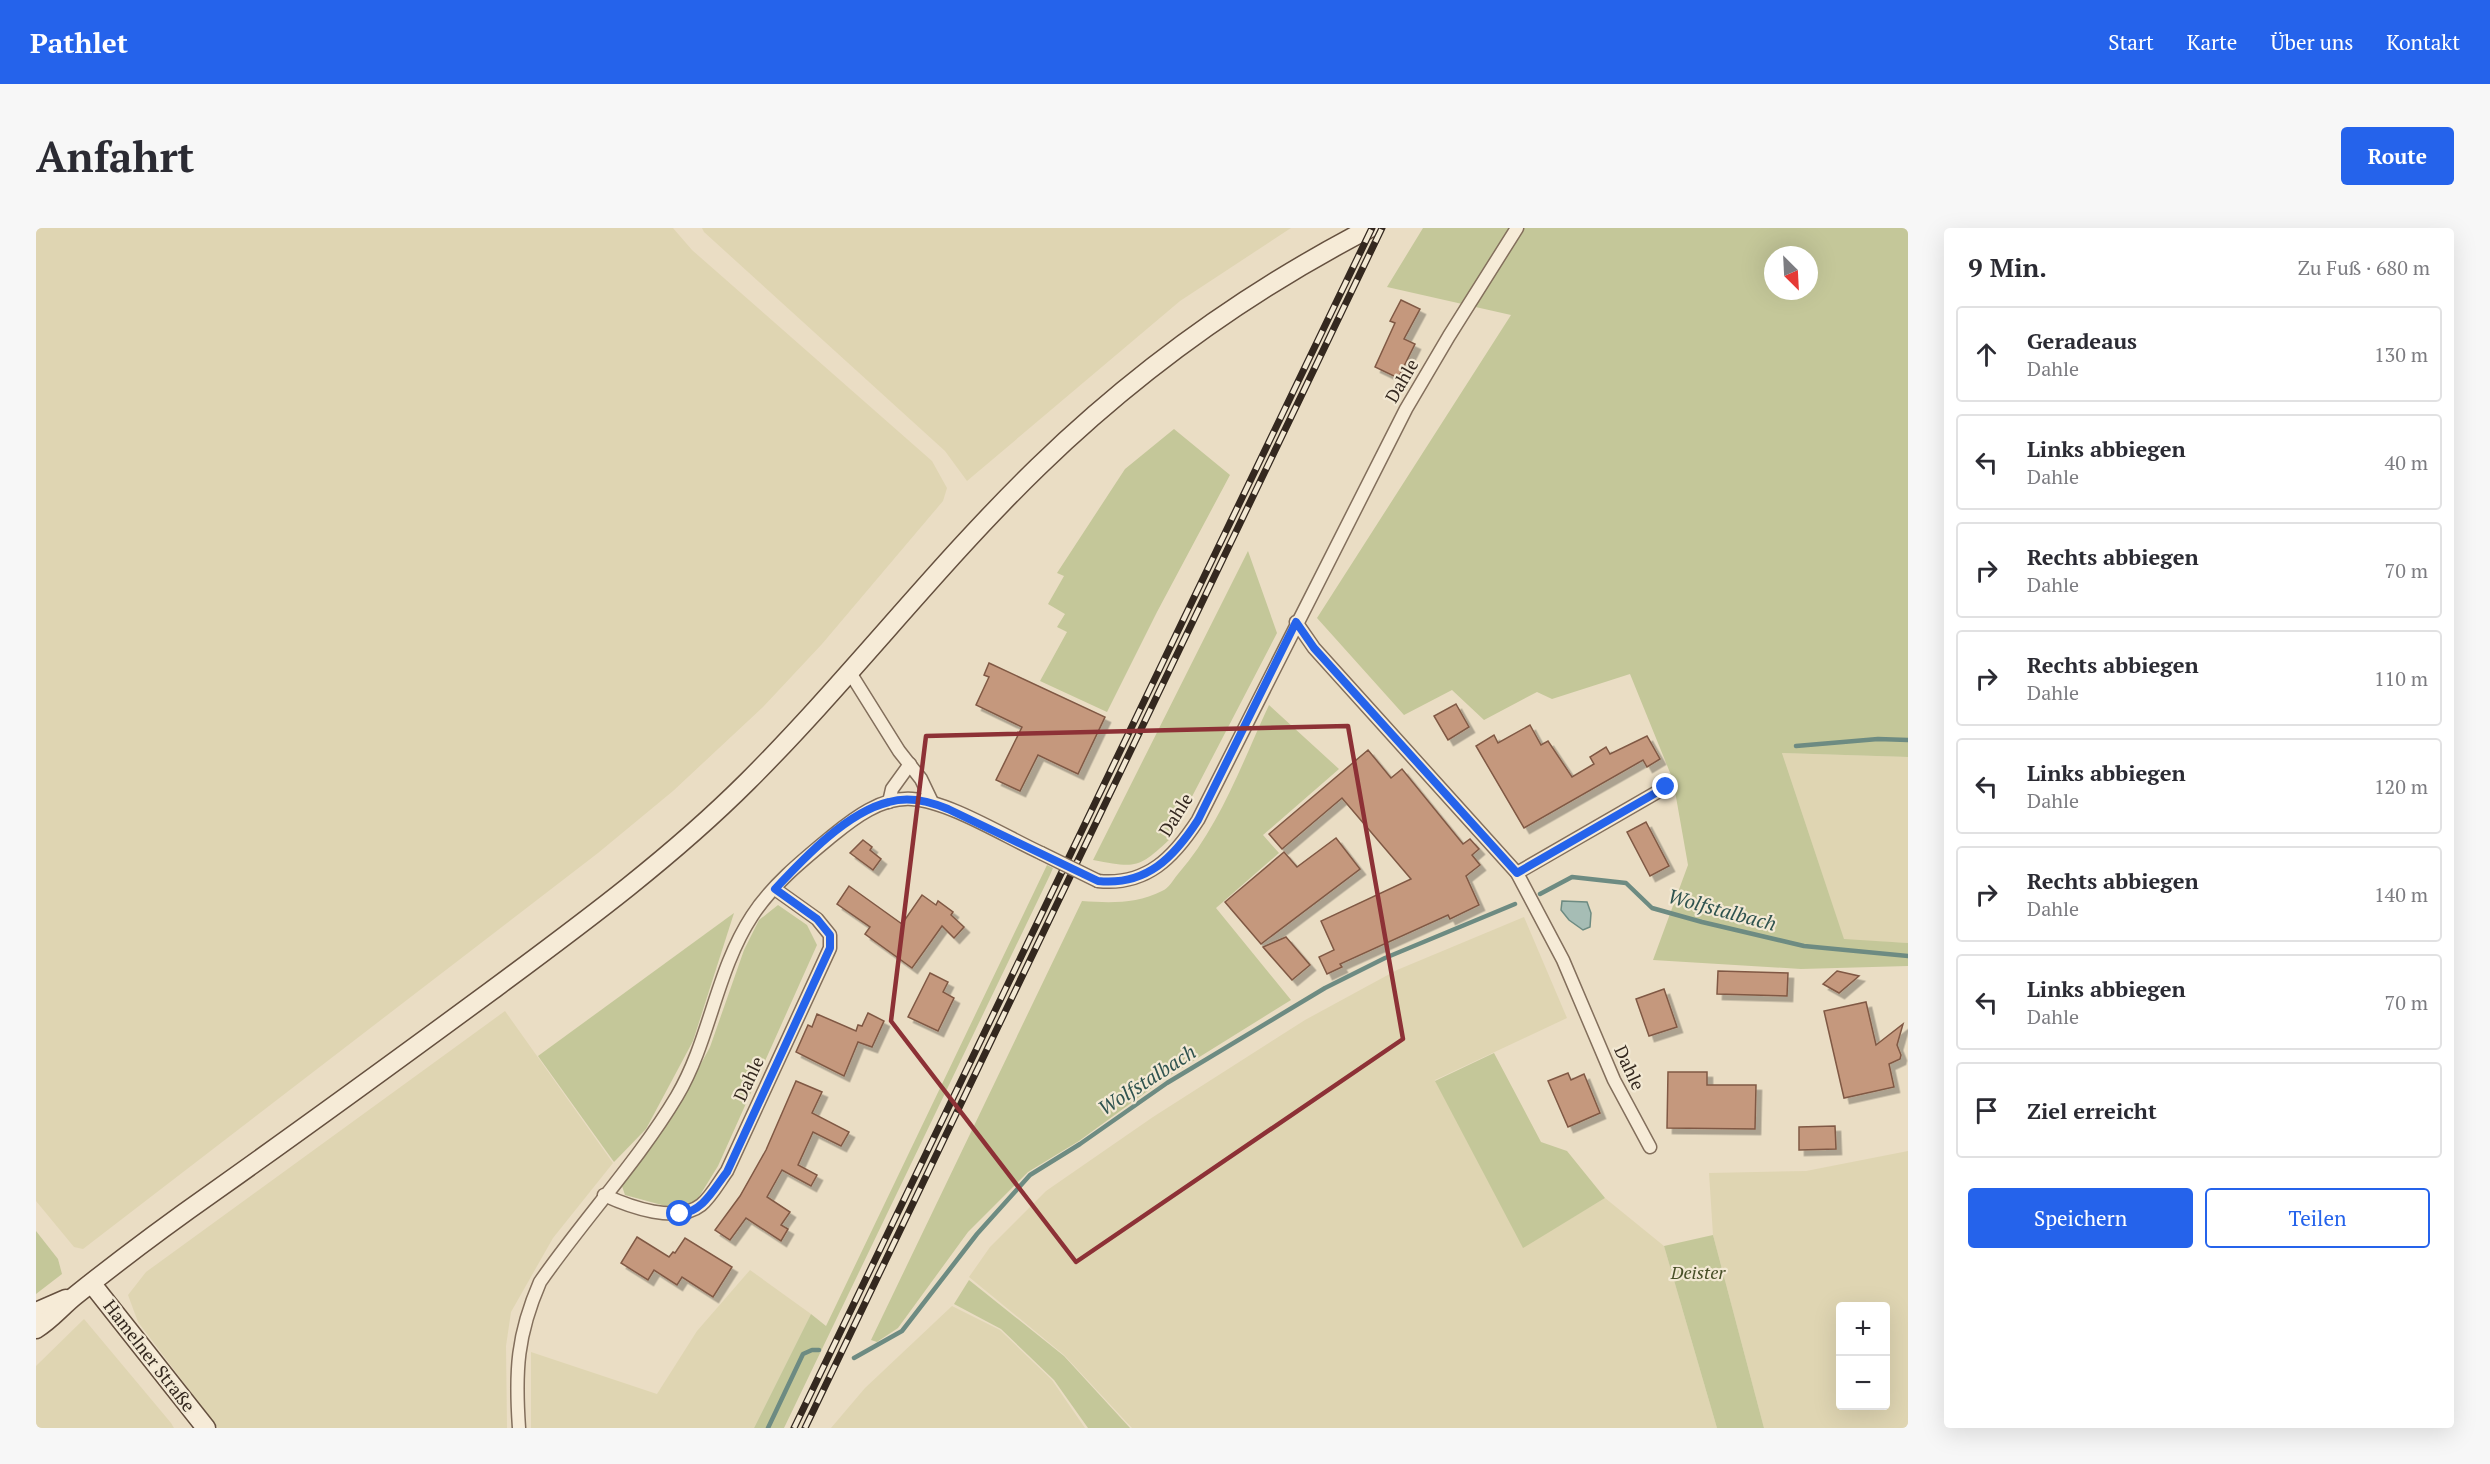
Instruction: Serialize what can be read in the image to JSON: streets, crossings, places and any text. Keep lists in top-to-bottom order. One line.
{"streets":{"main road":["Hamelner Straße"],"street":["Dahle"]},"water":["Wolfstalbach"],"parks":["Deister"],"north":"bottom right","page":{"header":"Pathlet","nav":["Start","Karte","Über uns","Kontakt"],"buttons":["Route",["Speichern","Teilen"]],"title":"Anfahrt","heading":["9 Min.","Zu Fuß · 680 m"],"list":[["Geradeaus","Dahle","130 m"],["Links abbiegen","Dahle","40 m"],["Rechts abbiegen","Dahle","70 m"],["Rechts abbiegen","Dahle","110 m"],["Links abbiegen","Dahle","120 m"],["Rechts abbiegen","Dahle","140 m"],["Links abbiegen","Dahle","70 m"],"Ziel erreicht"],"map_buttons":["+","−"]}}
